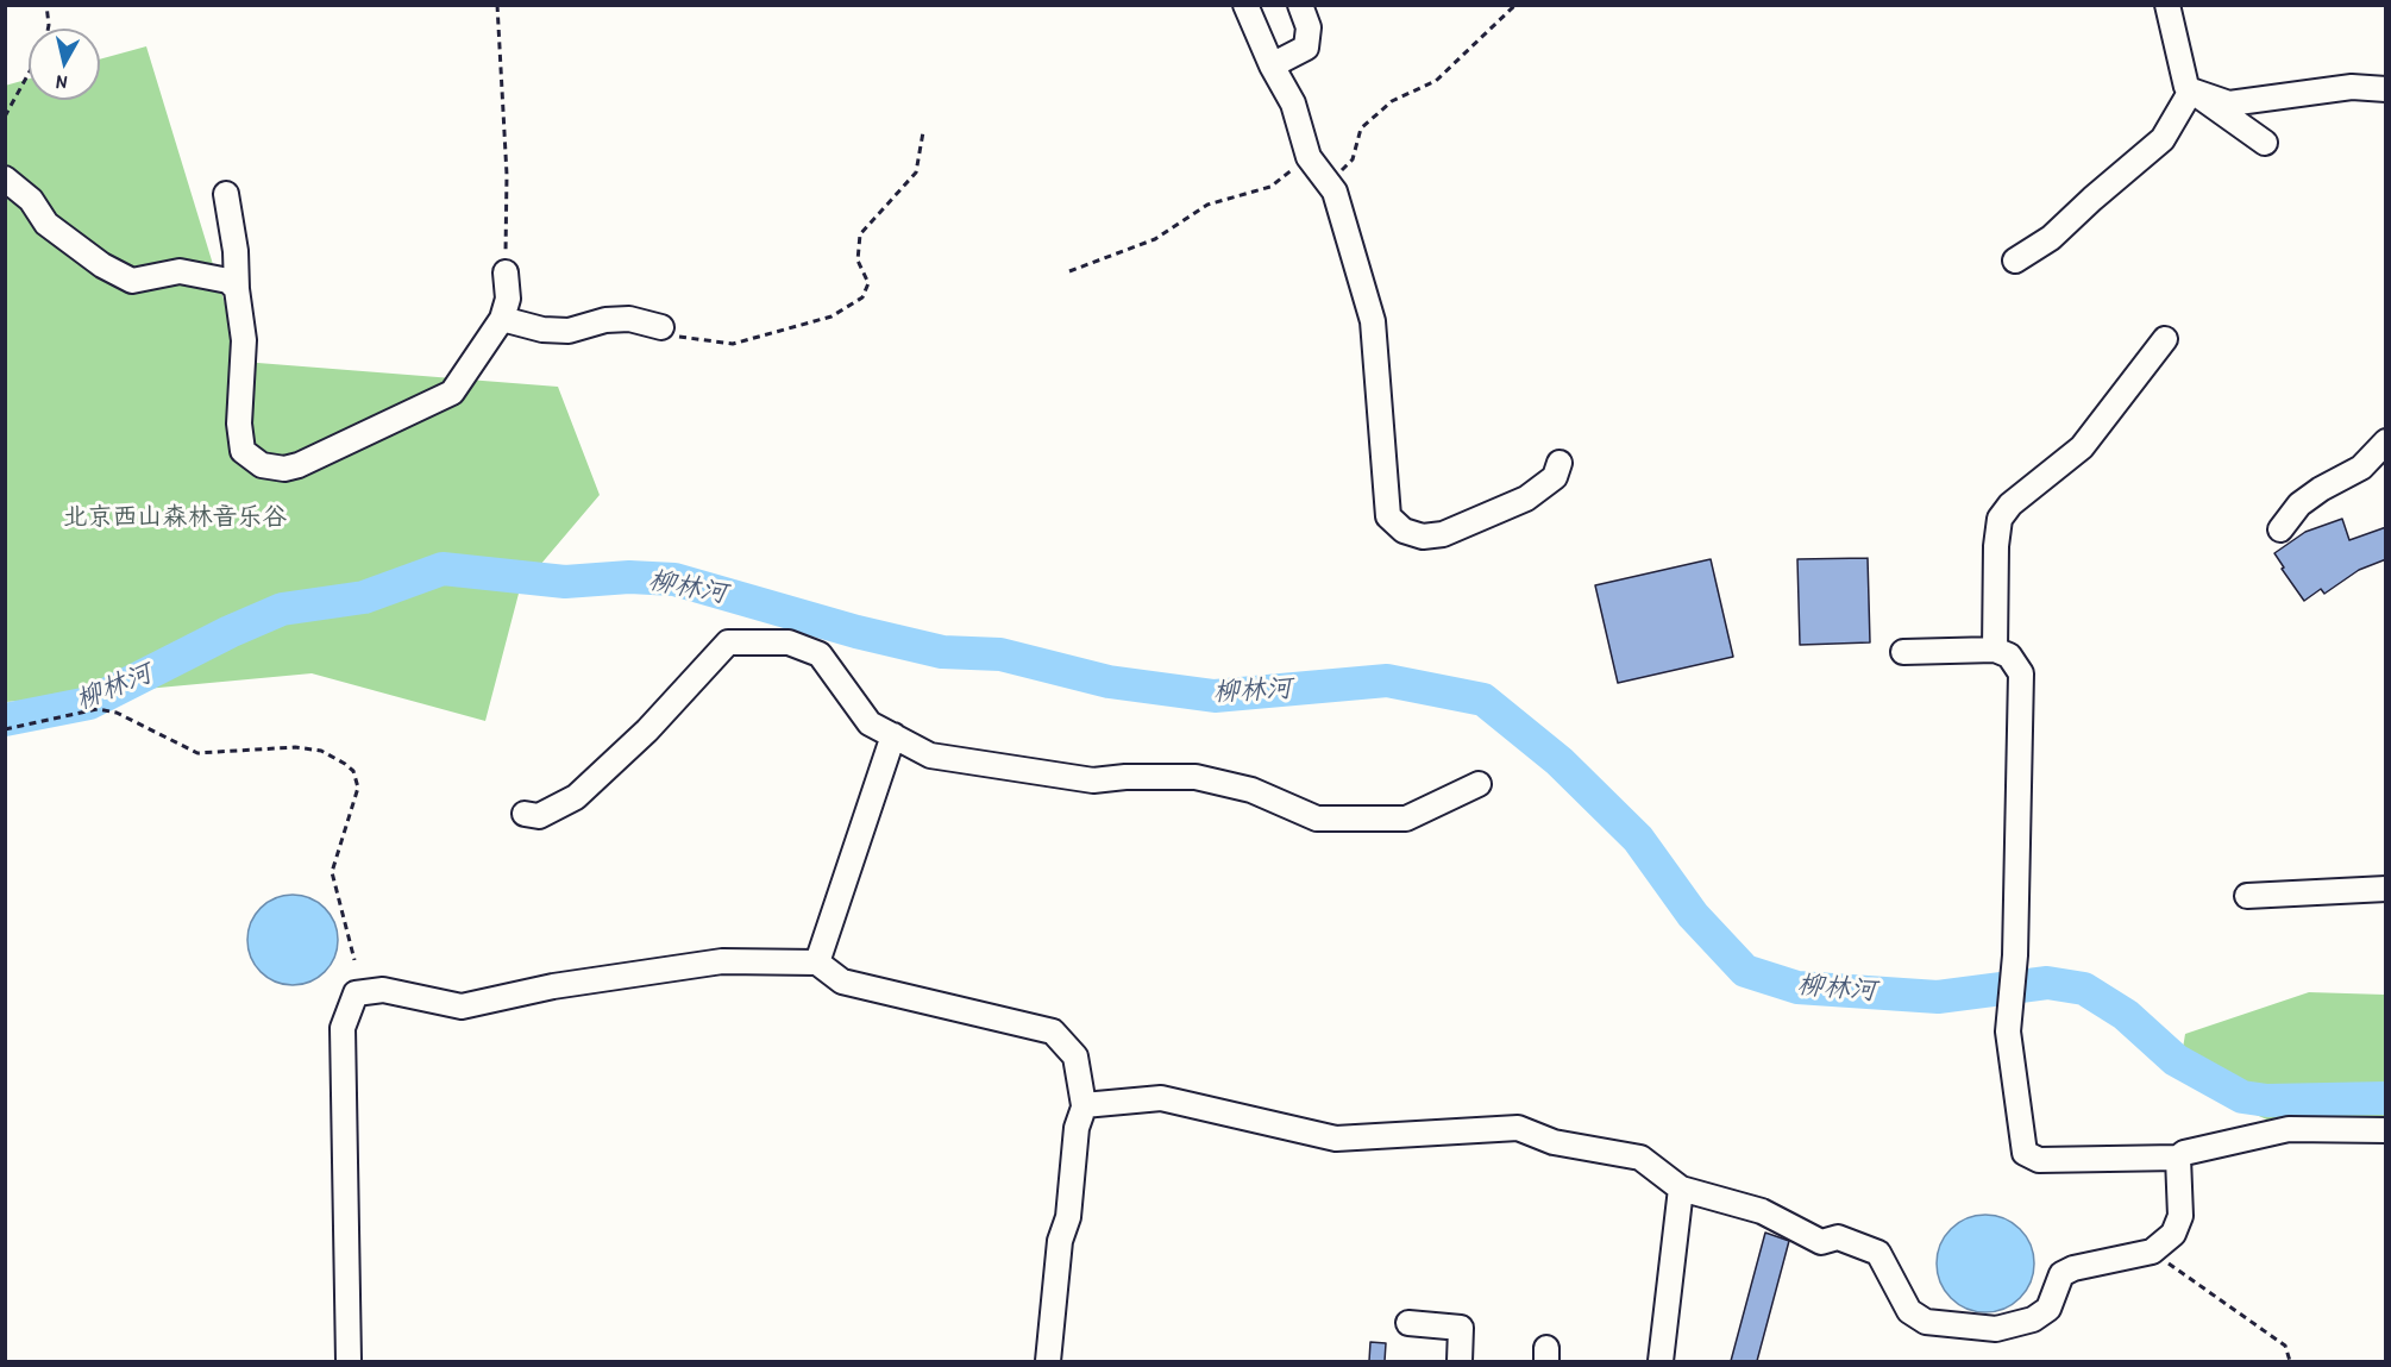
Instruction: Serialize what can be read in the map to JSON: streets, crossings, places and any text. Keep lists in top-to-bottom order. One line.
{"water":["柳林河"],"parks":["北京西山森林音乐谷"],"north":"bottom"}
